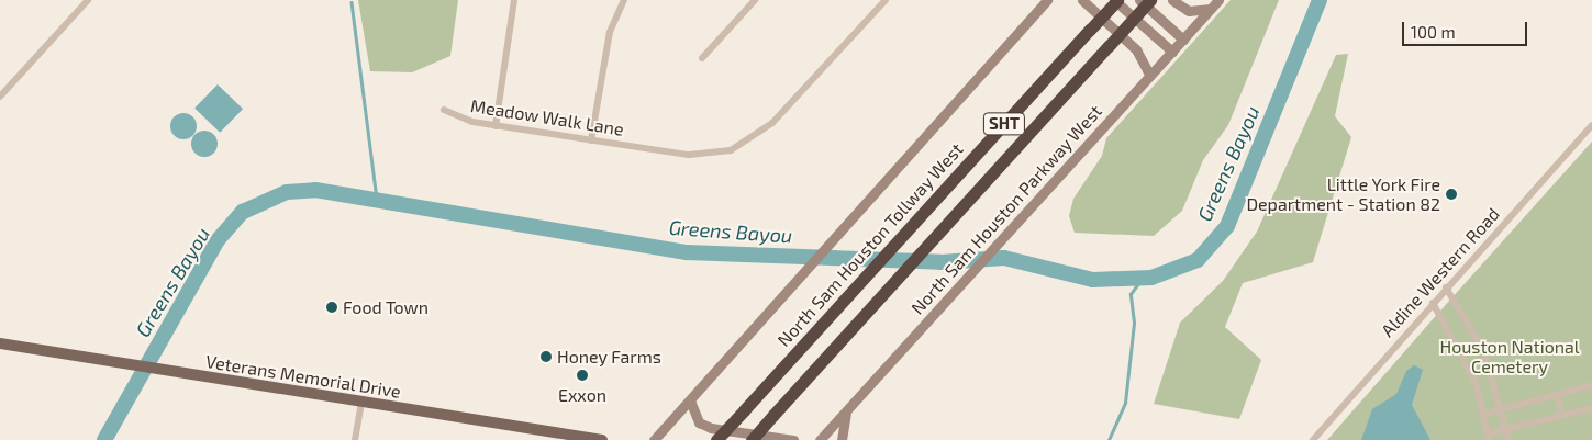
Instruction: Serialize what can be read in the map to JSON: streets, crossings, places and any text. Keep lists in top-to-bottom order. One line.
{"streets":{"highway":["SHT","North Sam Houston Tollway West"],"main road":["North Sam Houston Parkway West","Veterans Memorial Drive"],"street":["Meadow Walk Lane","Aldine Western Road"]},"water":["Greens Bayou"],"parks":["Houston National Cemetery"],"places":["Little York Fire Department - Station 82","Food Town","Honey Farms","Exxon"],"scale_bar":"100 m"}
